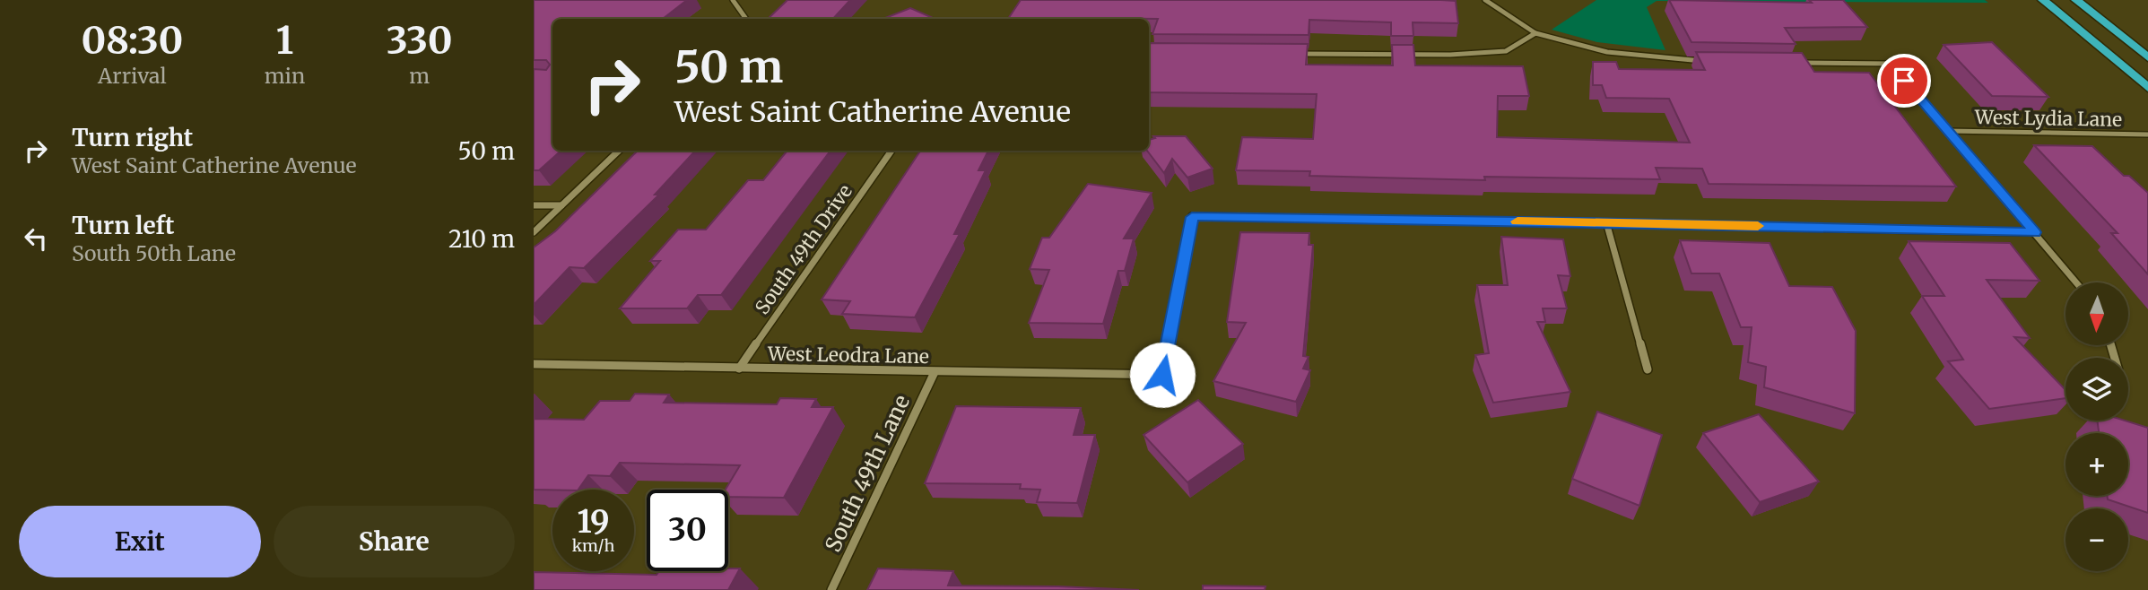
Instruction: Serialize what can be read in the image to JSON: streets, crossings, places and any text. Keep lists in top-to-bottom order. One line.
{"streets":{"street":["West Lydia Lane","South 49th Drive","West Leodra Lane","South 49th Lane"]},"crossings":[["South 49th Drive","West Leodra Lane"],["West Leodra Lane","South 49th Lane"]],"north":"bottom","page":{"eta":["08:30","Arrival","1","min","330","m"],"turn":["50 m","West Saint Catherine Avenue"],"list":[{"name":"Turn right","note":"West Saint Catherine Avenue","value":"50 m"},{"name":"Turn left","note":"South 50th Lane","value":"210 m"}],"map_buttons":["+","−"],"speed":"19 km/h","limit":"30","buttons":["Exit","Share"]}}
